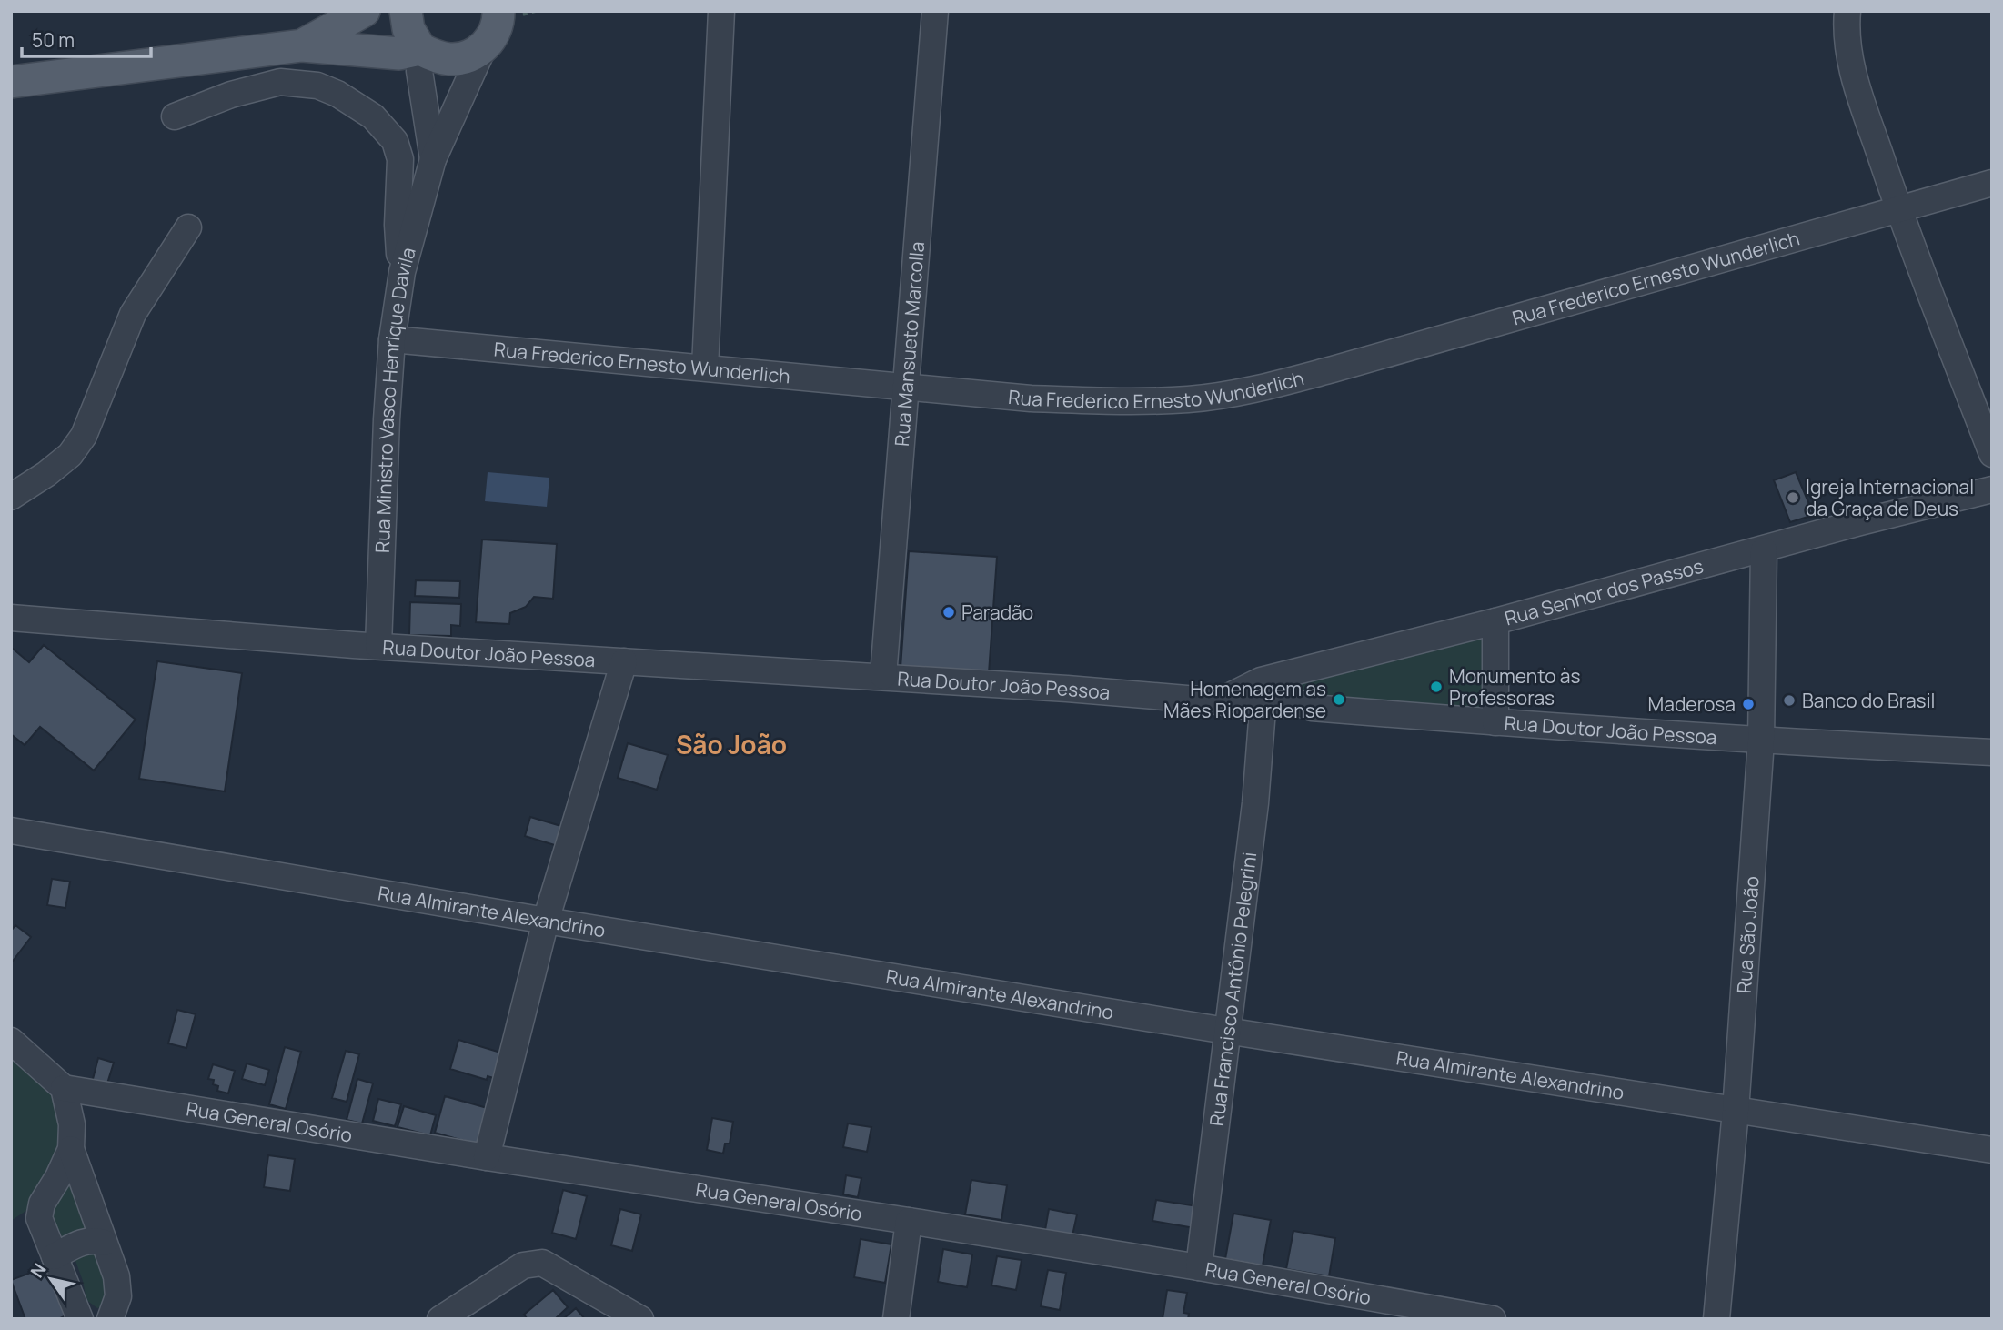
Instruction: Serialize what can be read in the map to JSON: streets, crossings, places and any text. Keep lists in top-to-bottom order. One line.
{"streets":{"street":["Rua Frederico Ernesto Wunderlich","Rua Mansueto Marcolla","Rua Ministro Vasco Henrique Davila","Rua Senhor dos Passos","Rua Doutor João Pessoa","Rua Almirante Alexandrino","Rua São João","Rua Francisco Antônio Pelegrini","Rua General Osório"]},"crossings":[["Rua Frederico Ernesto Wunderlich","Rua Mansueto Marcolla"],["Rua Frederico Ernesto Wunderlich","Rua Ministro Vasco Henrique Davila"],["Rua Mansueto Marcolla","Rua Doutor João Pessoa"],["Rua Ministro Vasco Henrique Davila","Rua Doutor João Pessoa"],["Rua Senhor dos Passos","Rua Doutor João Pessoa"],["Rua Senhor dos Passos","Rua São João"],["Rua Senhor dos Passos","Rua Francisco Antônio Pelegrini"],["Rua Doutor João Pessoa","Rua São João"],["Rua Doutor João Pessoa","Rua Francisco Antônio Pelegrini"],["Rua Almirante Alexandrino","Rua São João"],["Rua Almirante Alexandrino","Rua Francisco Antônio Pelegrini"],["Rua Francisco Antônio Pelegrini","Rua General Osório"]],"districts":["São João"],"places":["Igreja Internacional da Graça de Deus","Paradão","Monumento às Professoras","Homenagem as Mães Riopardense","Banco do Brasil","Maderosa"],"scale_bar":"50 m","north":"top left"}
